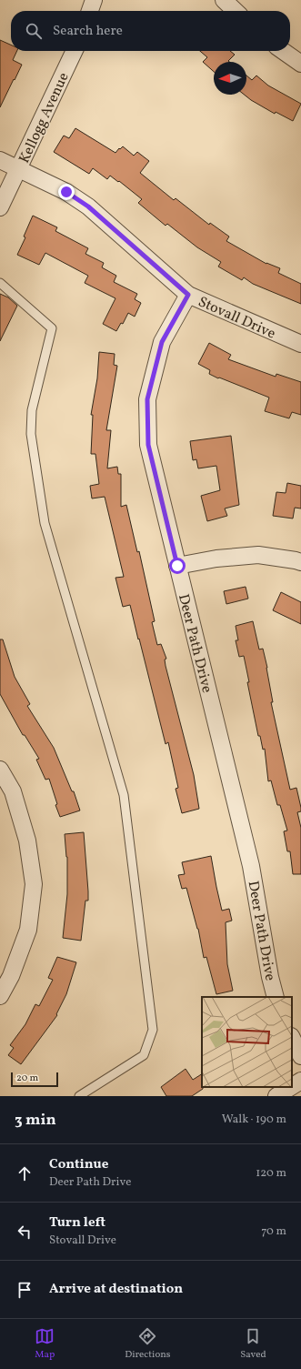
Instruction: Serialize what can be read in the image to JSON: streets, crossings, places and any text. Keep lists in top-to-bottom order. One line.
{"streets":{"street":["Kellogg Avenue","Stovall Drive","Deer Path Drive"]},"crossings":[["Kellogg Avenue","Stovall Drive"],["Stovall Drive","Deer Path Drive"]],"scale_bar":"20 m","north":"left","page":{"search":"Search here","scale":"20 m","heading":["3 min","Walk · 190 m"],"list":[["Continue","Deer Path Drive","120 m"],["Turn left","Stovall Drive","70 m"],"Arrive at destination"],"nav":["Map","Directions","Saved"]}}
